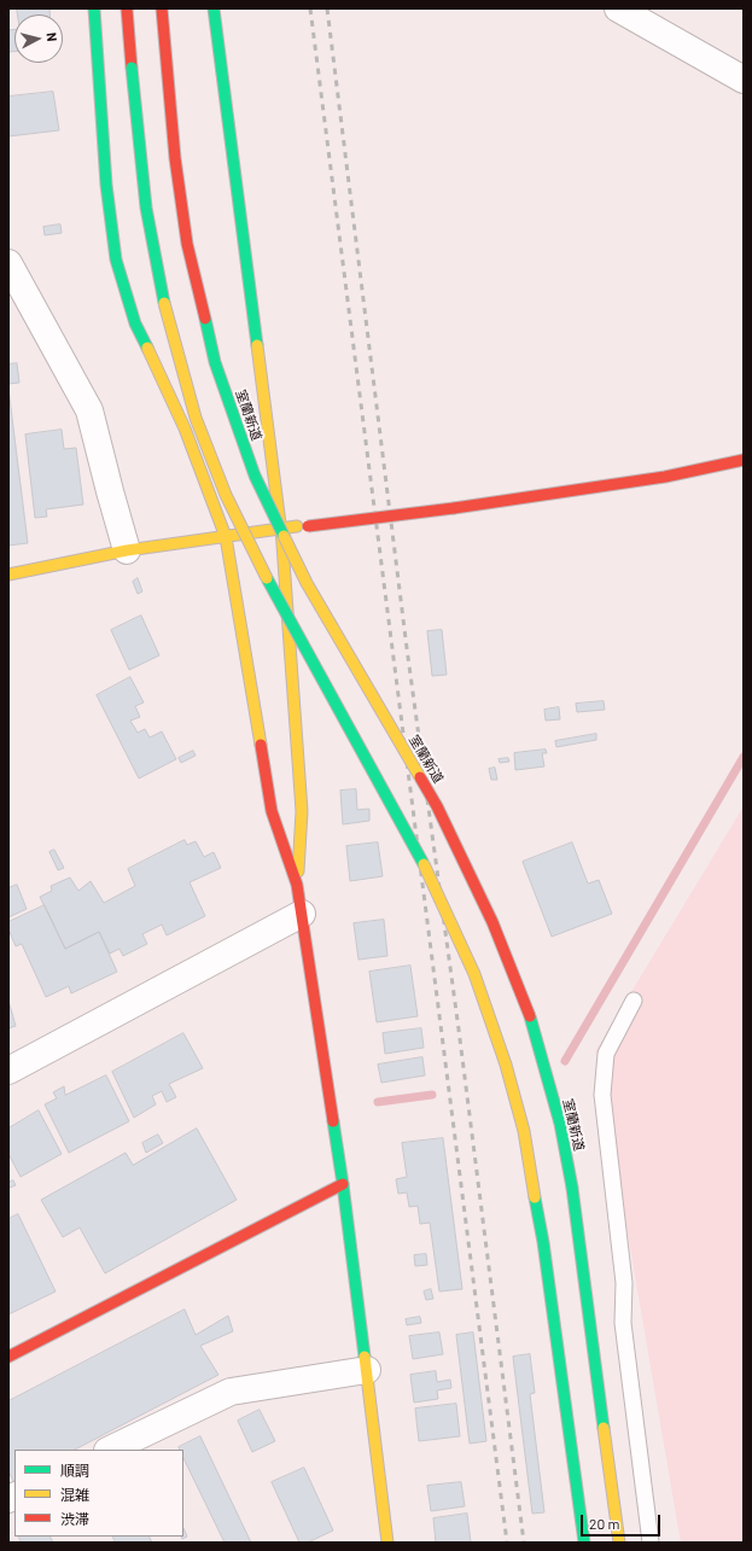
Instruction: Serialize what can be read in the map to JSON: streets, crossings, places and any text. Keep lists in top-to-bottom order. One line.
{"streets":{"main road":["室蘭新道"]},"legend":["順調","混雑","渋滞"],"scale_bar":"20 m","north":"right"}
